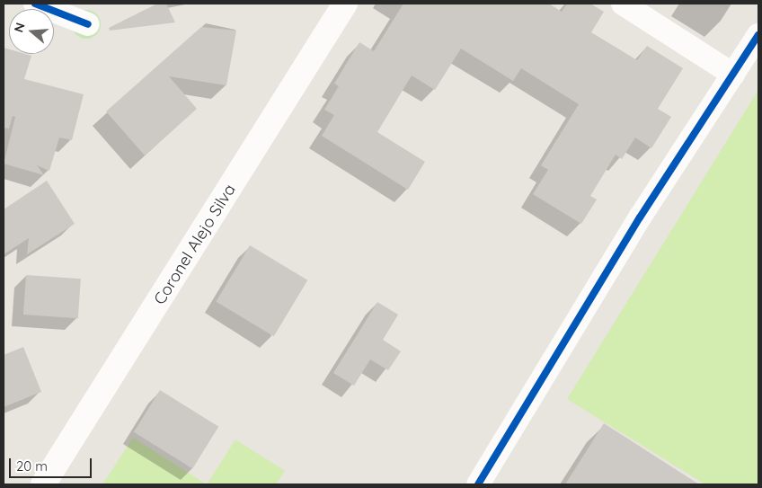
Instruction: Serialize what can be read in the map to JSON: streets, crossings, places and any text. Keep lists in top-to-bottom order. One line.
{"streets":{"main road":["Coronel Alejo Silva"]},"scale_bar":"20 m","north":"left"}
